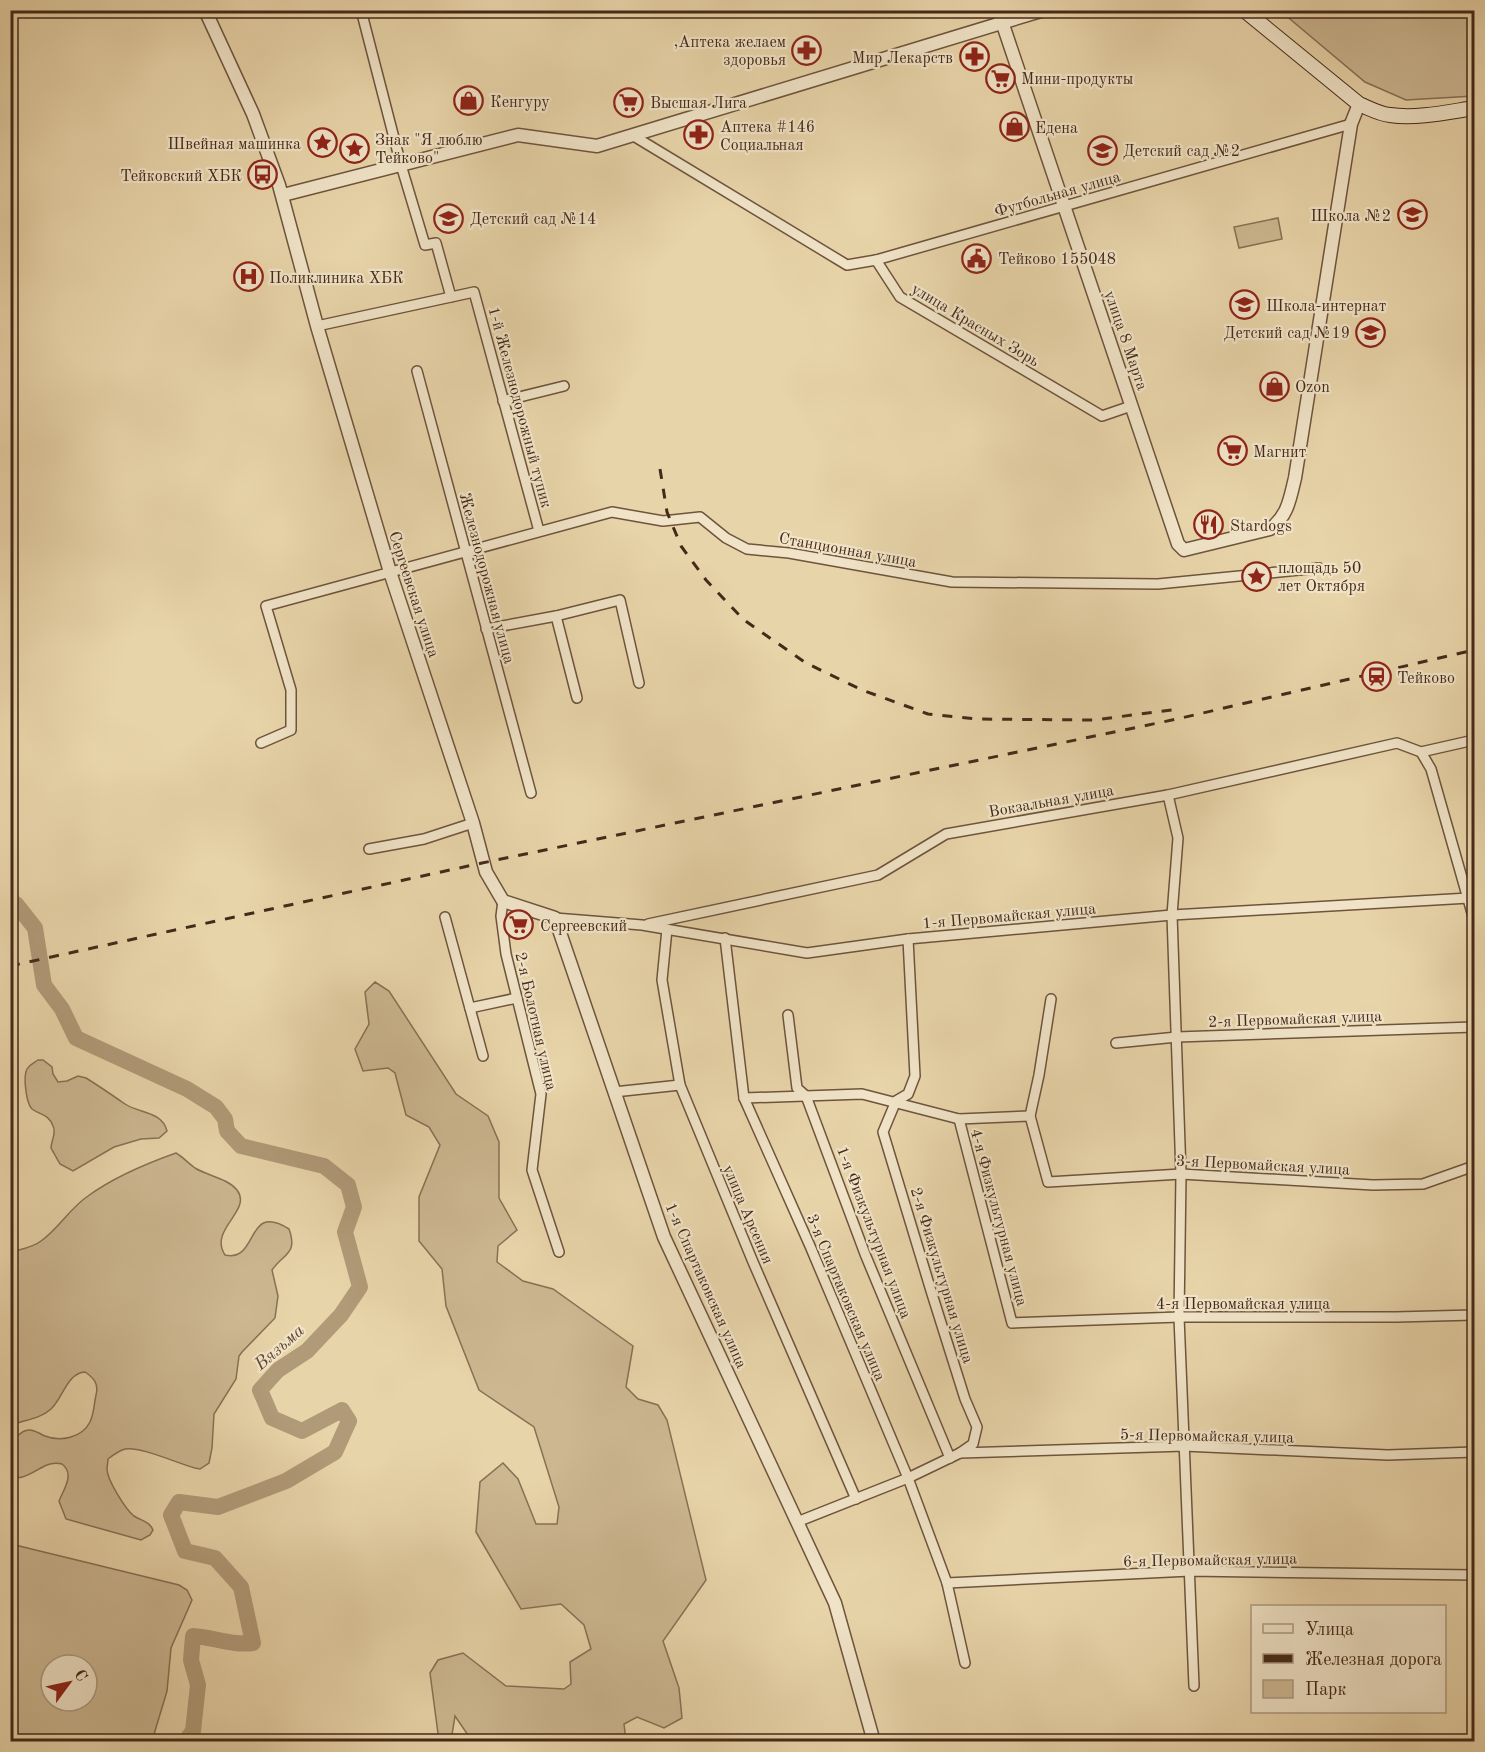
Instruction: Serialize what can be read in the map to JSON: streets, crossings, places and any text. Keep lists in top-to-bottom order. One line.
{"streets":{"street":["Футбольная улица","улица Красных Зорь","улица 8 Марта","1-й Железнодорожный тупик","Станционная улица","Железнодорожная улица","Сергеевская улица","Вокзальная улица","1-я Первомайская улица","2-я Первомайская улица","2-я Болотная улица","3-я Первомайская улица","улица Арсения","4-я Физкультурная улица","1-я Физкультурная улица","2-я Физкультурная улица","1-я Спартаковская улица","3-я Спартаковская улица","4-я Первомайская улица","5-я Первомайская улица","6-я Первомайская улица"]},"crossings":[["Футбольная улица","улица Красных Зорь"],["Футбольная улица","улица 8 Марта"],["улица Красных Зорь","улица 8 Марта"],["1-й Железнодорожный тупик","Станционная улица"],["Станционная улица","Железнодорожная улица"],["Станционная улица","Сергеевская улица"],["Сергеевская улица","2-я Болотная улица"],["Вокзальная улица","1-я Первомайская улица"],["1-я Первомайская улица","улица Арсения"],["1-я Первомайская улица","2-я Физкультурная улица"],["1-я Первомайская улица","1-я Спартаковская улица"],["1-я Первомайская улица","3-я Спартаковская улица"],["улица Арсения","5-я Первомайская улица"],["4-я Физкультурная улица","4-я Первомайская улица"],["1-я Физкультурная улица","5-я Первомайская улица"],["2-я Физкультурная улица","5-я Первомайская улица"],["1-я Спартаковская улица","5-я Первомайская улица"],["3-я Спартаковская улица","5-я Первомайская улица"],["3-я Спартаковская улица","6-я Первомайская улица"]],"water":["Вязьма"],"places":{"pharmacy":[",Аптека желаем здоровья","Мир Лекарств","Аптека #146 Социальная"],"supermarket":["Мини-продукты","Высшая Лига","Магнит","Сергеевский"],"shop":["Кенгуру","Едена","Ozon"],"place":["Швейная машинка","Знак \"Я люблю Тейково\"","площадь 50 лет Октября"],"school or university":["Детский сад №2","Школа №2","Детский сад №14","Школа-интернат","Детский сад №19"],"bus stop":["Тейковский ХБК"],"public building":["Тейково 155048"],"hospital":["Поликлиника ХБК"],"restaurant":["Stardogs"],"station":["Тейково"]},"legend":["Улица","Железная дорога","Парк"],"north":"top right"}
